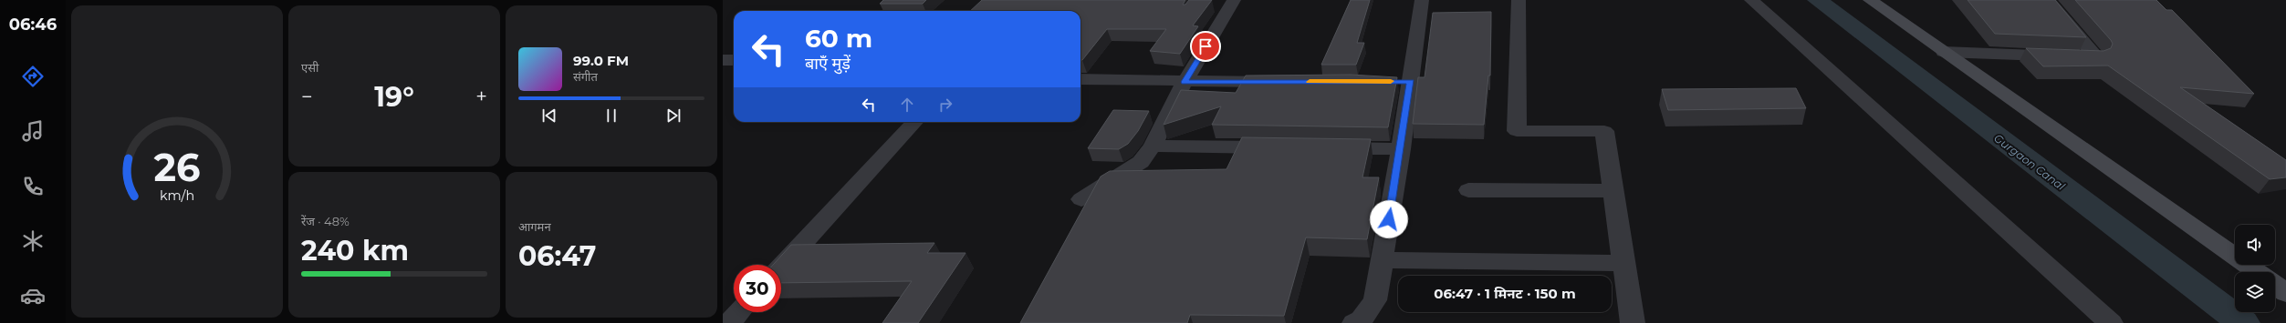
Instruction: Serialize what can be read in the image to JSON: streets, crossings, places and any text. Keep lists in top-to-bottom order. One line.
{"water":["Gurgaon Canal"],"page":{"tabs":"06:46","tile":["एसी",["रेंज · 48%","240 km"],["आगमन","06:47"]],"turn":["60 m","बाएँ मुड़ें"],"song":["99.0 FM","संगीत"],"heat":["−","19°","+"],"limit":"30","trip":"06:47 · 1 मिनट · 150 m","gauge":["26","km/h"]}}
